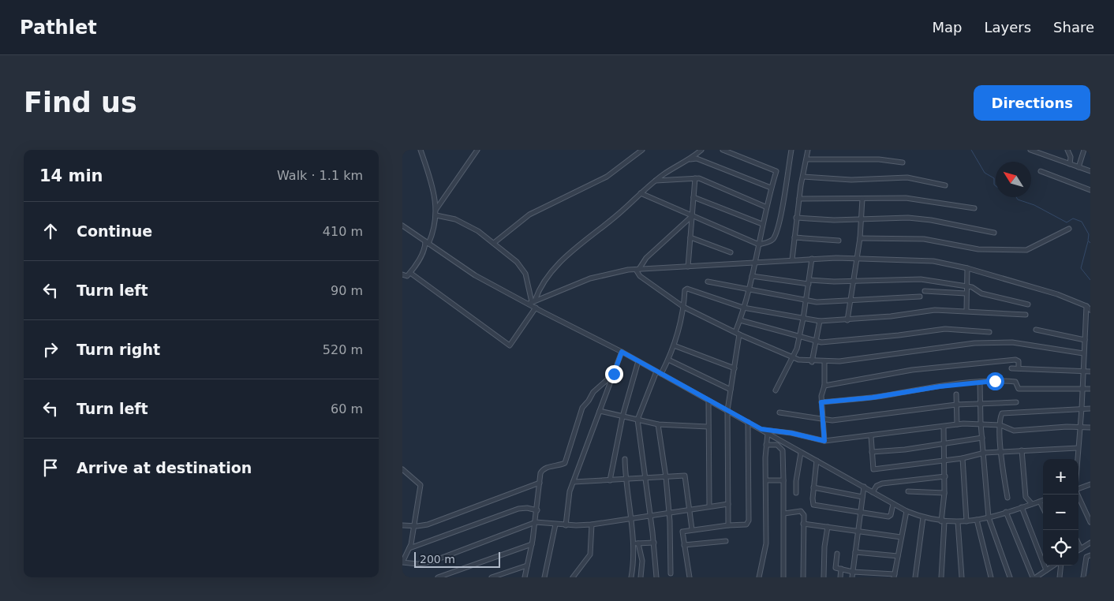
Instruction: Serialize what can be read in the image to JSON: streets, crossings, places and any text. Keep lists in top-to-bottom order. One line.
{"scale_bar":"200 m","north":"top left","page":{"header":"Pathlet","nav":["Map","Layers","Share"],"buttons":"Directions","title":"Find us","heading":["14 min","Walk · 1.1 km"],"list":[["Continue","410 m"],["Turn left","90 m"],["Turn right","520 m"],["Turn left","60 m"],"Arrive at destination"],"map_buttons":["+","−"],"scale":"200 m"}}
